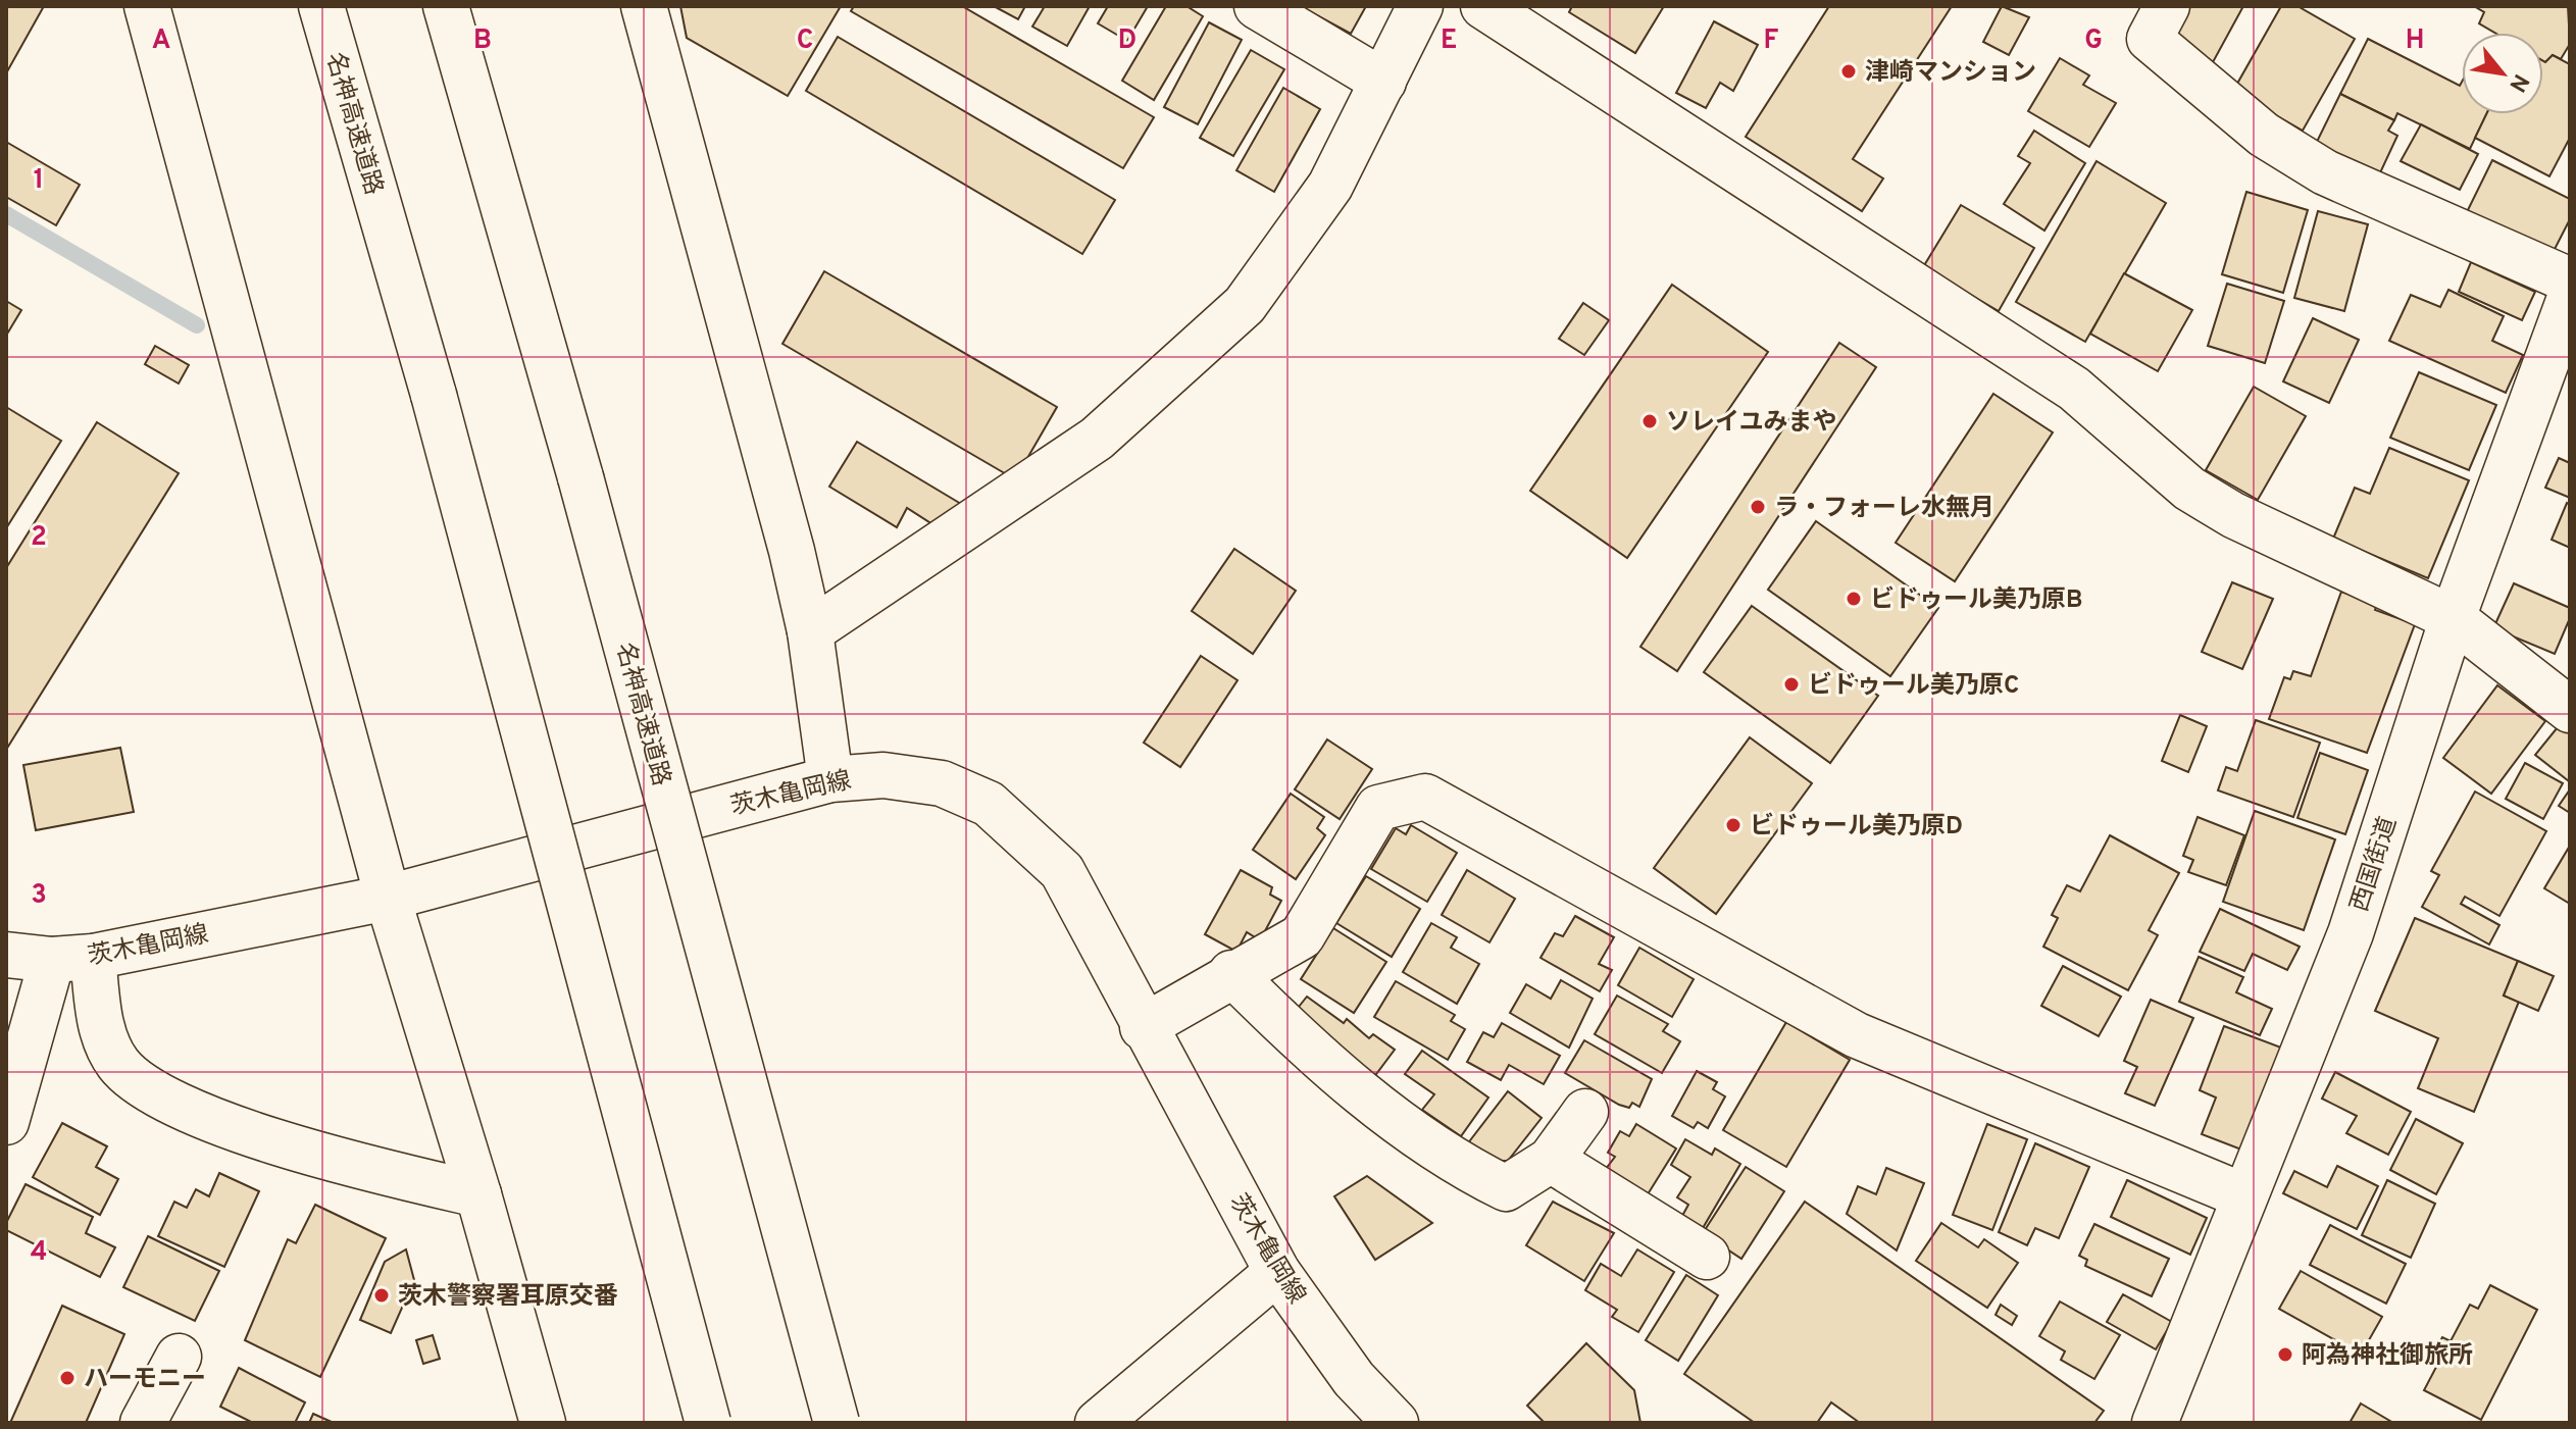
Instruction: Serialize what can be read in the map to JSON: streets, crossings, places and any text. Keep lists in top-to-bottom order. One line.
{"streets":{"main road":["名神高速道路","茨木亀岡線","西国街道"]},"places":["津崎マンション","ソレイユみまや","ラ・フォーレ水無月","ビドゥール美乃原B","ビドゥール美乃原C","ビドゥール美乃原D","茨木警察署耳原交番","阿為神社御旅所","ハーモニー"],"north":"bottom right","grid":{"columns":["A","B","C","D","E","F","G","H"],"rows":["1","2","3","4"]}}
